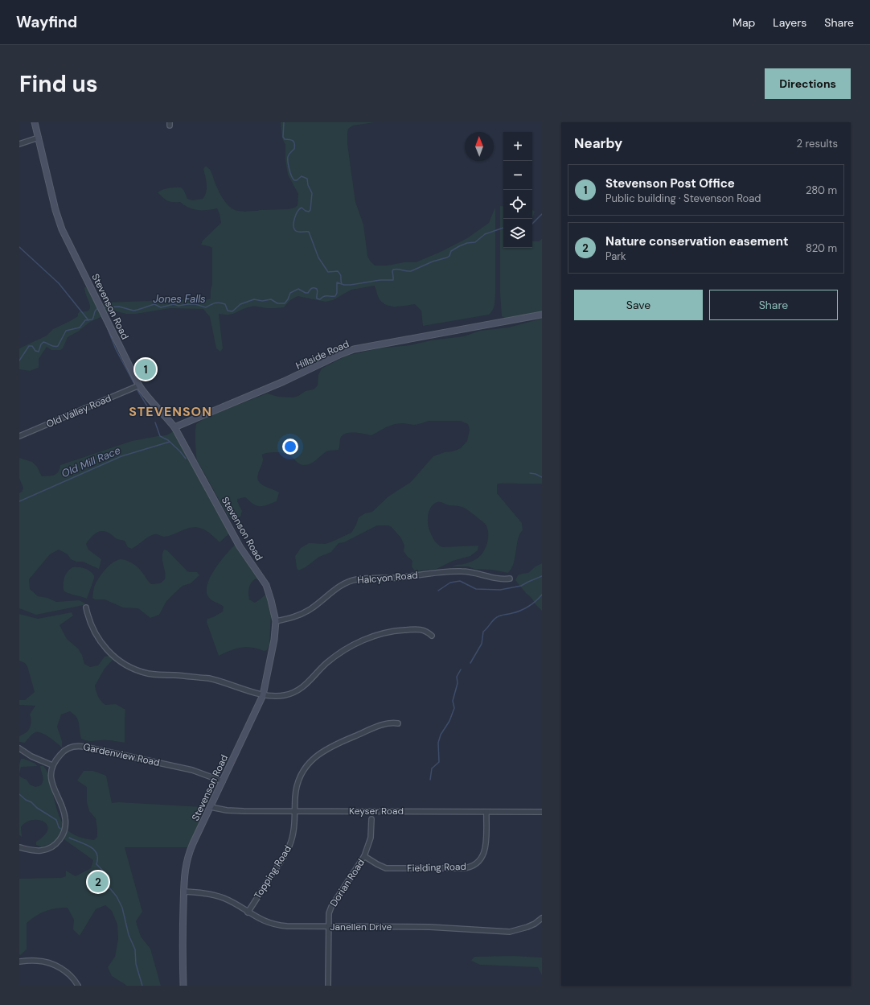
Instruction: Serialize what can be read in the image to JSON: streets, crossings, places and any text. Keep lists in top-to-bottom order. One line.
{"streets":{"street":["Stevenson Road","Hillside Road","Old Valley Road","Halcyon Road","Gardenview Road","Keyser Road","Fielding Road","Topping Road","Dorian Road","Janellen Drive"]},"crossings":[["Stevenson Road","Hillside Road"],["Stevenson Road","Old Valley Road"],["Stevenson Road","Halcyon Road"],["Stevenson Road","Gardenview Road"],["Stevenson Road","Keyser Road"],["Stevenson Road","Janellen Drive"],["Keyser Road","Fielding Road"],["Keyser Road","Topping Road"],["Fielding Road","Dorian Road"],["Topping Road","Janellen Drive"],["Dorian Road","Janellen Drive"]],"districts":["STEVENSON"],"water":["Jones Falls","Old Mill Race"],"north":"top","page":{"header":"Wayfind","nav":["Map","Layers","Share"],"buttons":["Directions",["Save","Share"]],"title":"Find us","heading":["Nearby","2 results"],"map_buttons":["+","−"],"list":[{"mark":"1","name":"Stevenson Post Office","note":"Public building · Stevenson Road","value":"280 m"},{"mark":"2","name":"Nature conservation easement","note":"Park","value":"820 m"}],"pins":["1","2"]}}
